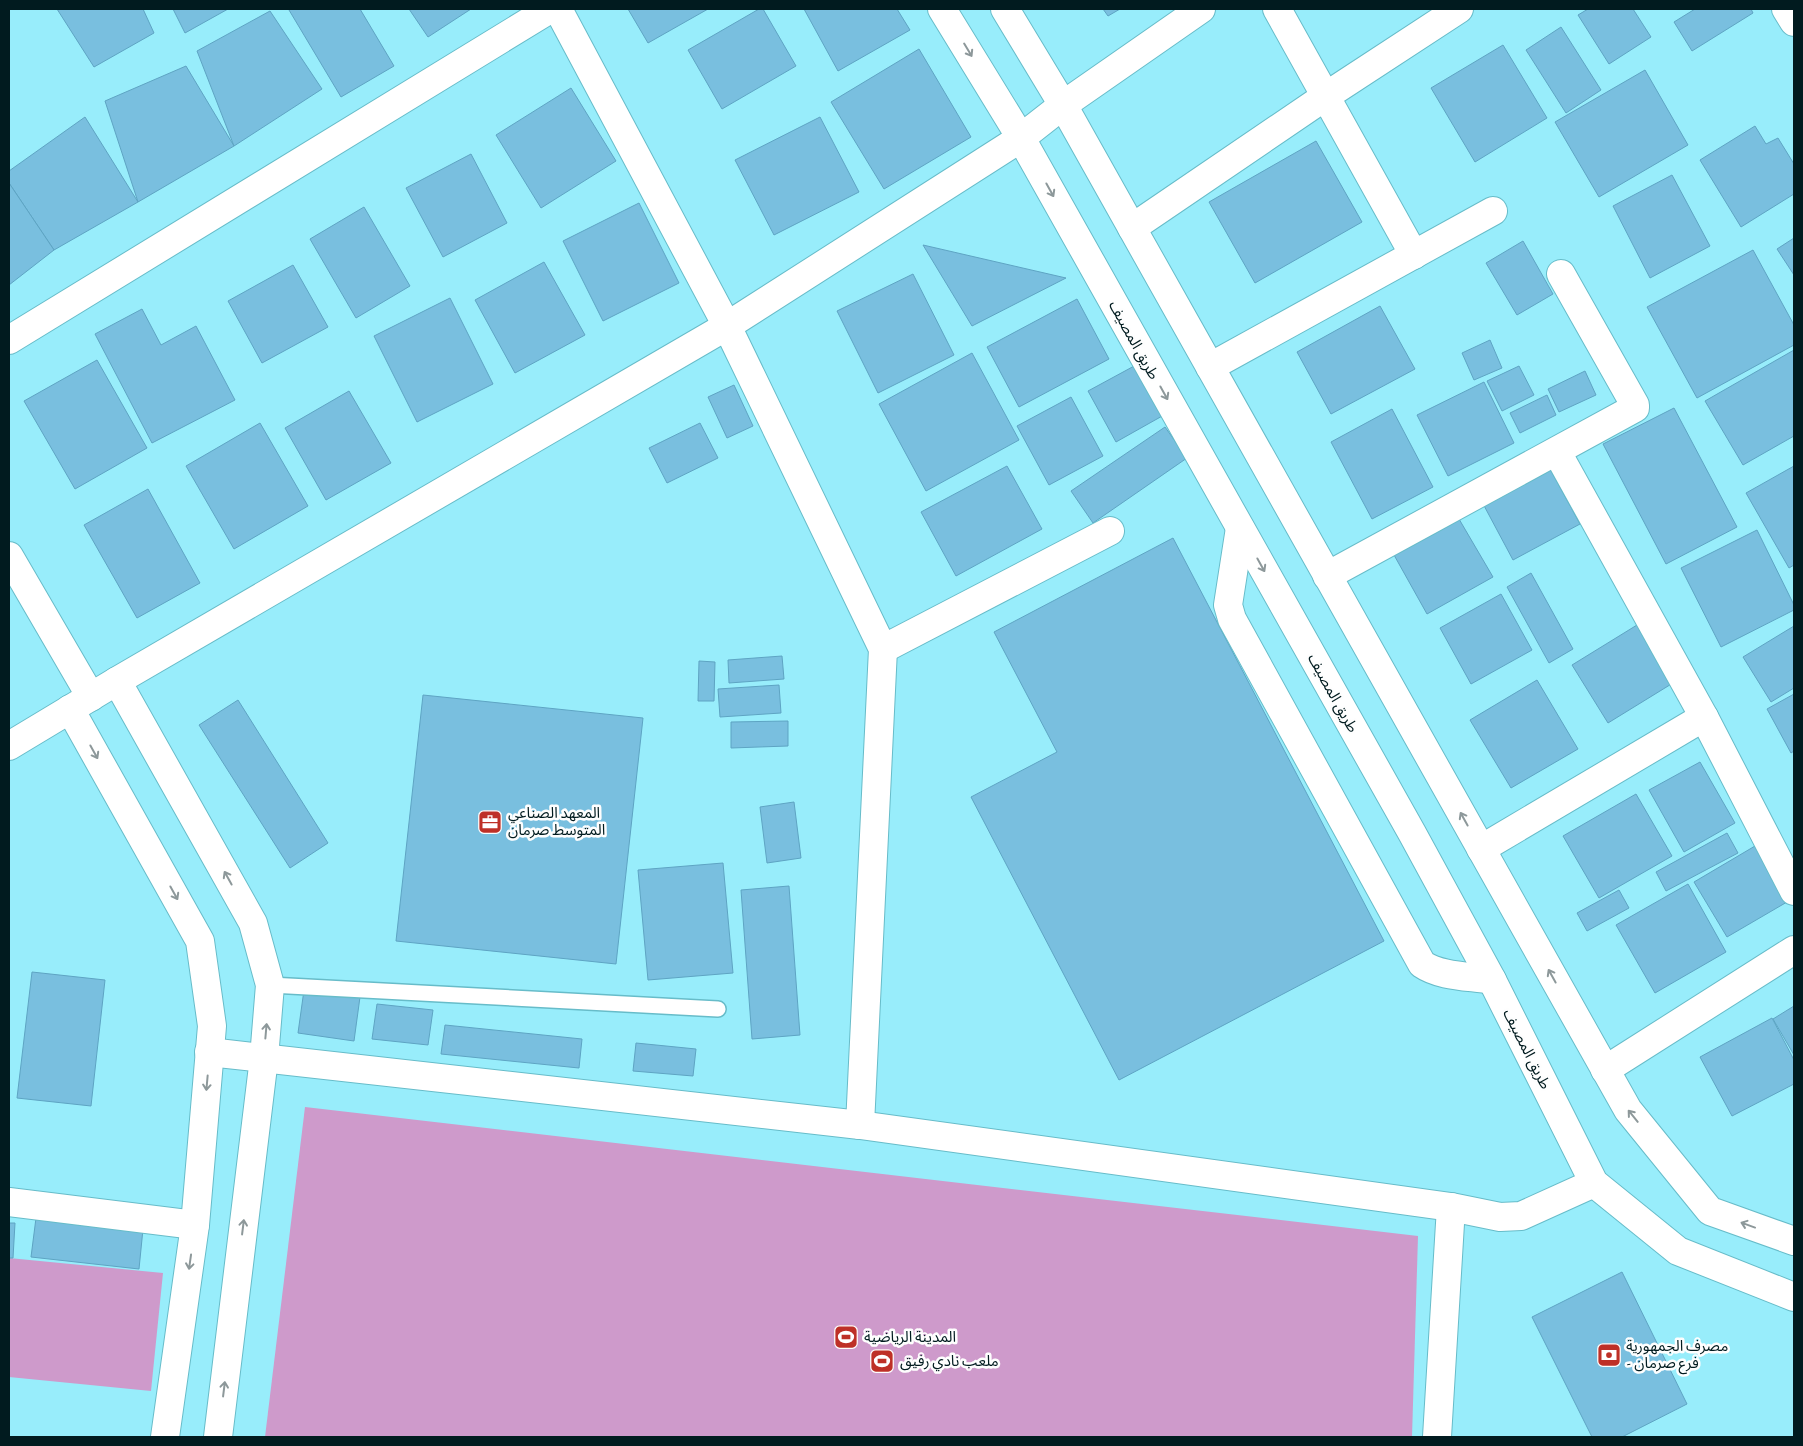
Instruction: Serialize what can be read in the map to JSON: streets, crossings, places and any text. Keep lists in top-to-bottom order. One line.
{"streets":{"street":["طريق المصيف"]},"places":{"office":["المعهد الصناعي المتوسط صرمان"],"sports":["المدينة الرياضية","ملعب نادي رفيق"],"bank":["مصرف الجمهورية - فرع صرمان"]}}
